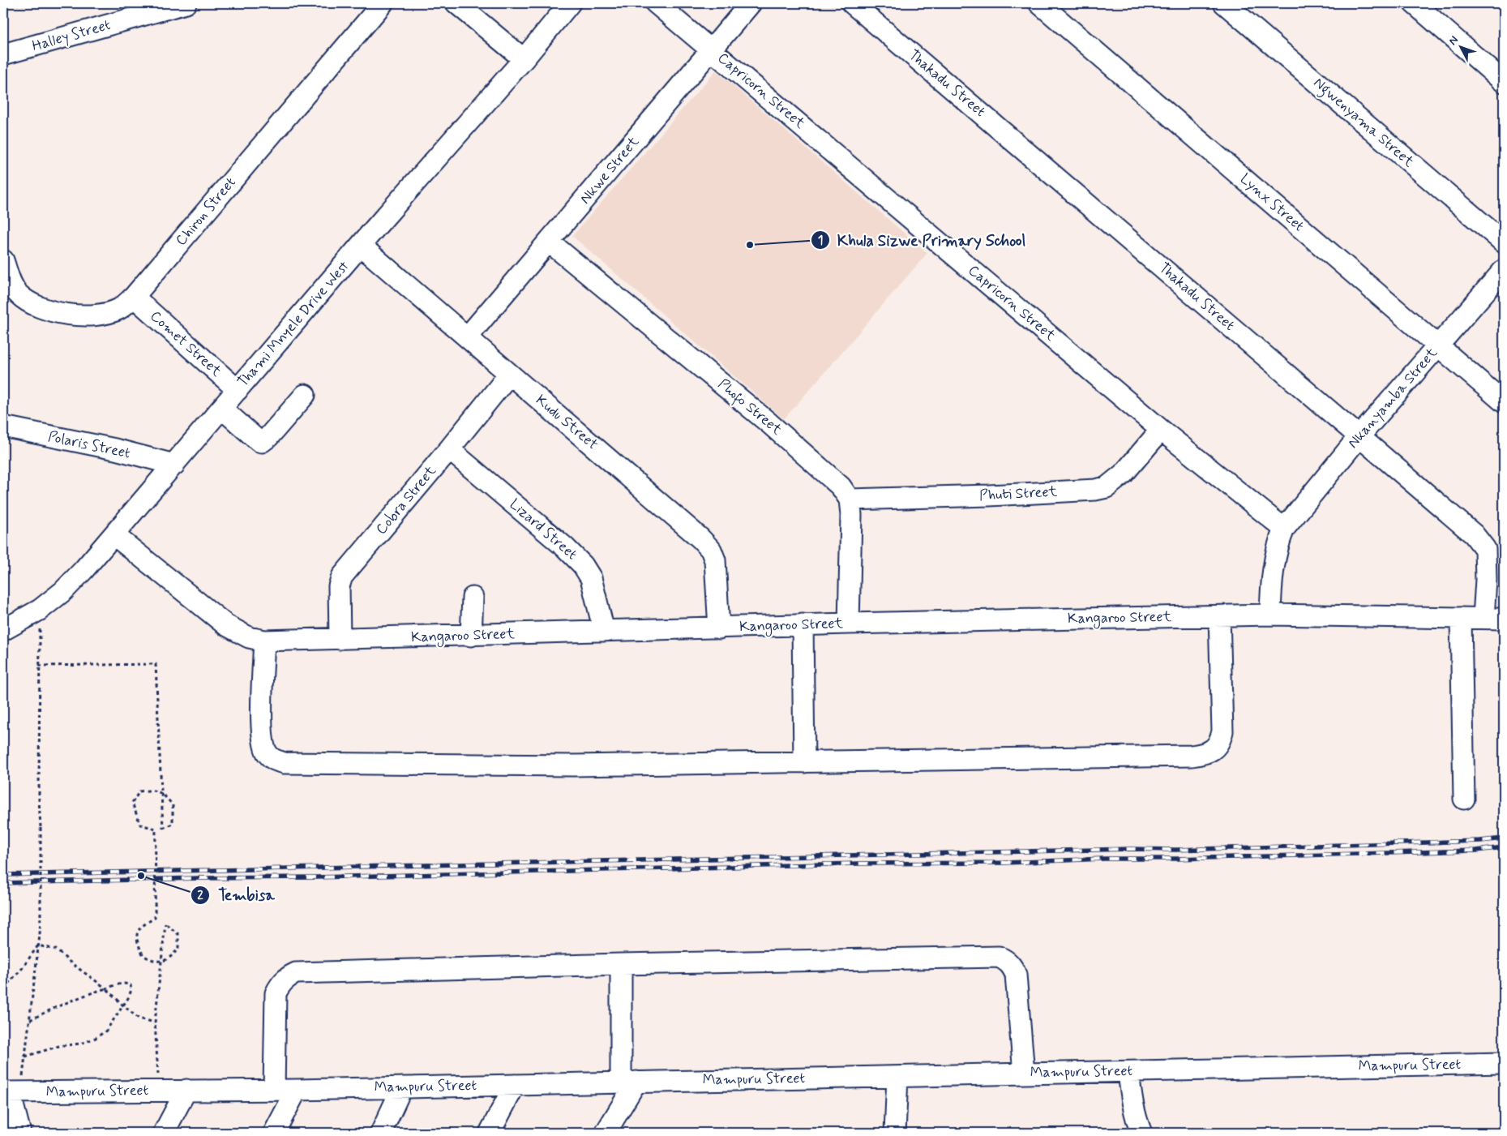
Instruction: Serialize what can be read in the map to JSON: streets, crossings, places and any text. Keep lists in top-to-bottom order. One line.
{"streets":{"street":["Halley Street","Thakadu Street","Capricorn Street","Ngwenyama Street","Nkwe Street","Lynx Street","Chiron Street","Thami Mnyele Drive West","Comet Street","Nkanyamba Street","Phofo Street","Kudu Street","Polaris Street","Phuti Street","Cobra Street","Lizard Street","Kangaroo Street","Mampuru Street"]},"crossings":[["Thakadu Street","Nkanyamba Street"],["Thakadu Street","Kangaroo Street"],["Capricorn Street","Nkwe Street"],["Capricorn Street","Nkanyamba Street"],["Capricorn Street","Phuti Street"],["Nkwe Street","Phofo Street"],["Nkwe Street","Kudu Street"],["Lynx Street","Nkanyamba Street"],["Chiron Street","Comet Street"],["Thami Mnyele Drive West","Comet Street"],["Thami Mnyele Drive West","Kudu Street"],["Thami Mnyele Drive West","Polaris Street"],["Thami Mnyele Drive West","Kangaroo Street"],["Phofo Street","Phuti Street"],["Kudu Street","Cobra Street"],["Kudu Street","Kangaroo Street"],["Cobra Street","Lizard Street"],["Cobra Street","Kangaroo Street"],["Lizard Street","Kangaroo Street"]],"places":["Khula Sizwe Primary School","Tembisa"],"north":"top left"}
